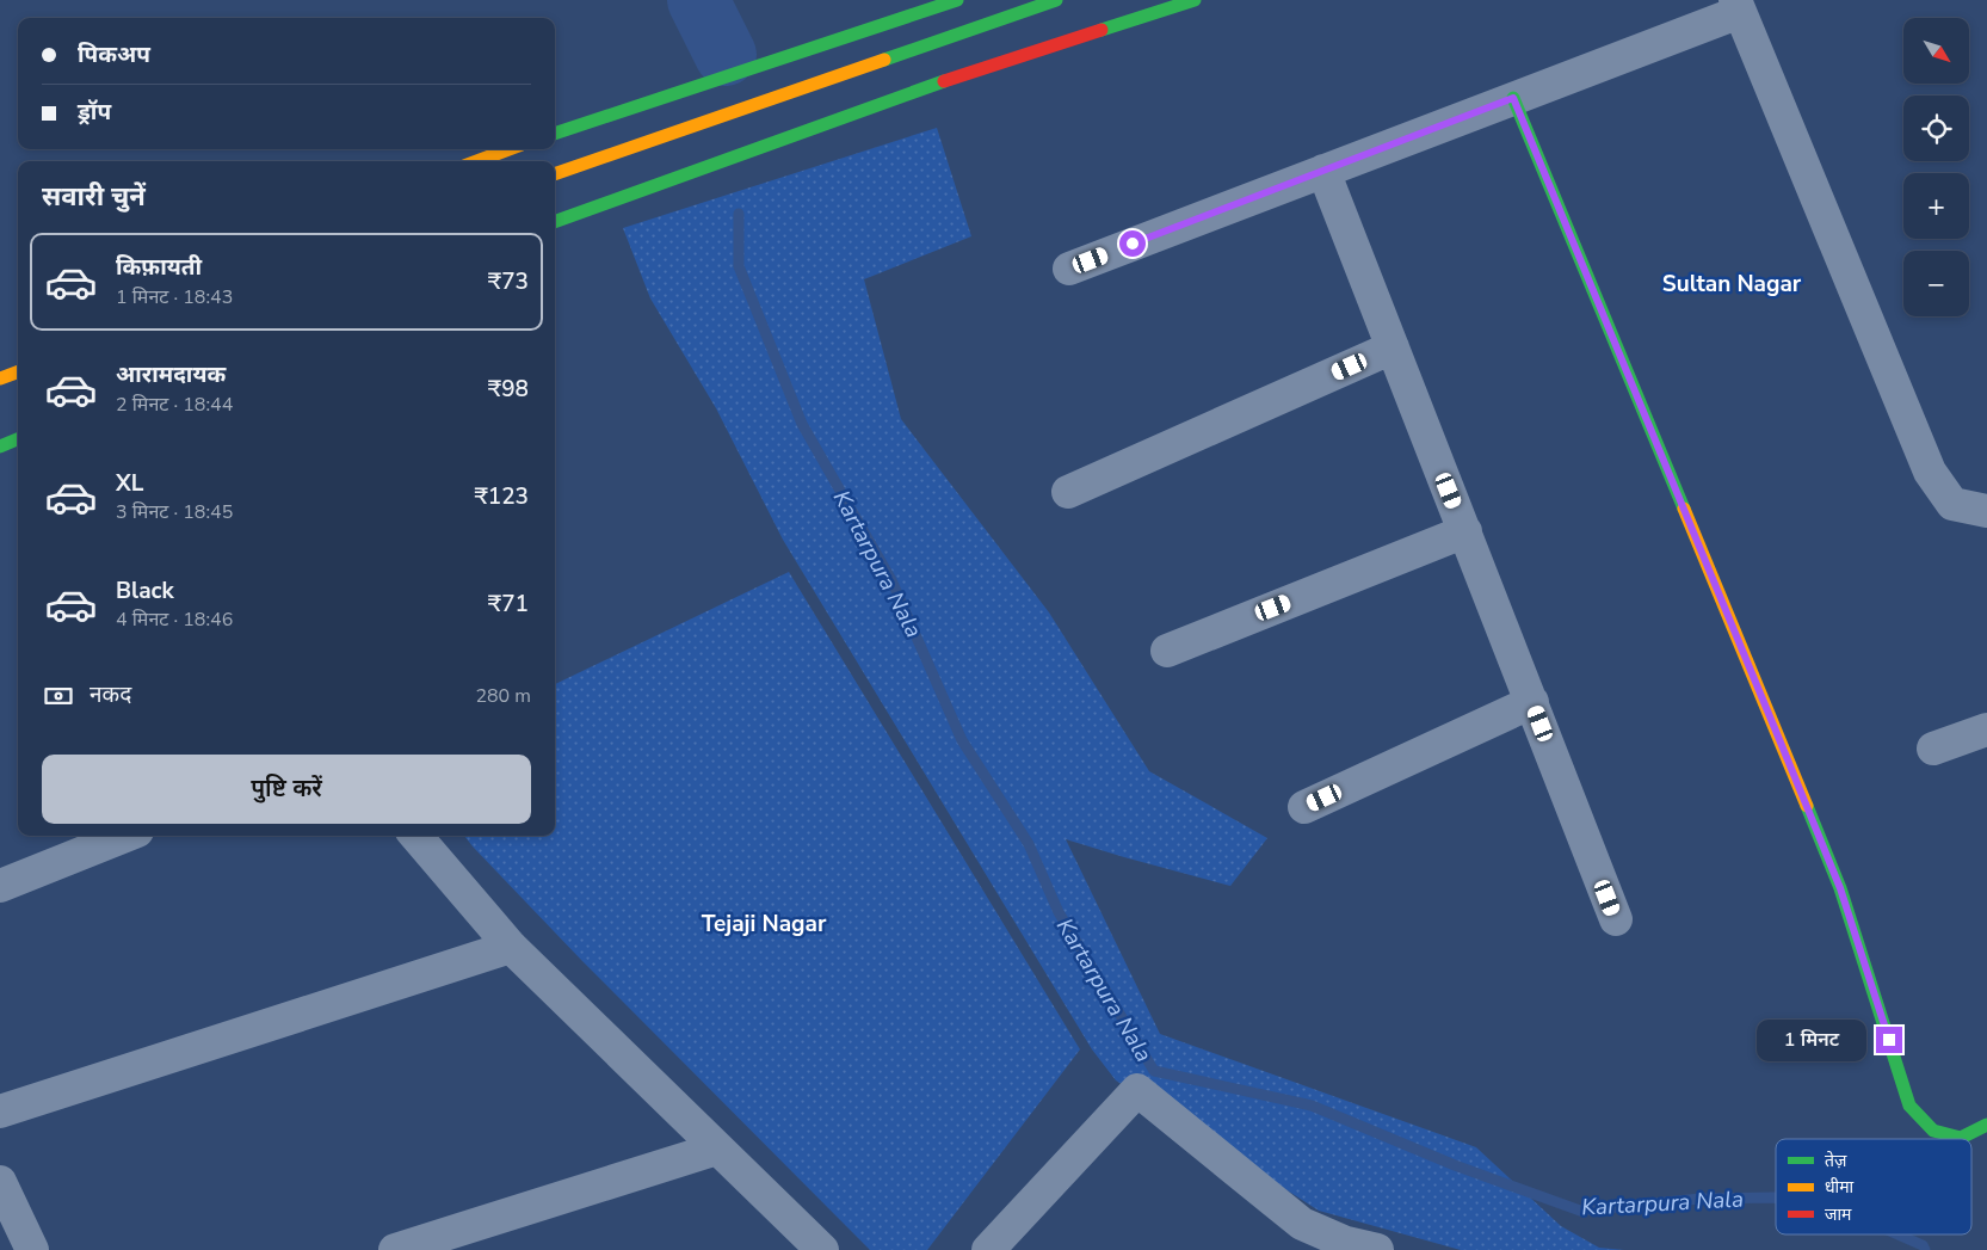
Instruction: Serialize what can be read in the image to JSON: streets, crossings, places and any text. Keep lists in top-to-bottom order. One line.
{"districts":["Sultan Nagar","Tejaji Nagar"],"water":["Kartarpura Nala"],"legend":["तेज़","धीमा","जाम"],"north":"bottom right","page":{"map_buttons":["+","−"],"banner":["पिकअप","ड्रॉप"],"heading":"सवारी चुनें","list":[{"name":"किफ़ायती","note":"1 मिनट · 18:43","value":"₹73"},{"name":"आरामदायक","note":"2 मिनट · 18:44","value":"₹98"},{"name":"XL","note":"3 मिनट · 18:45","value":"₹123"},{"name":"Black","note":"4 मिनट · 18:46","value":"₹71"}],"pay":["नकद","280 m"],"buttons":"पुष्टि करें","bubble":"1 मिनट"}}
